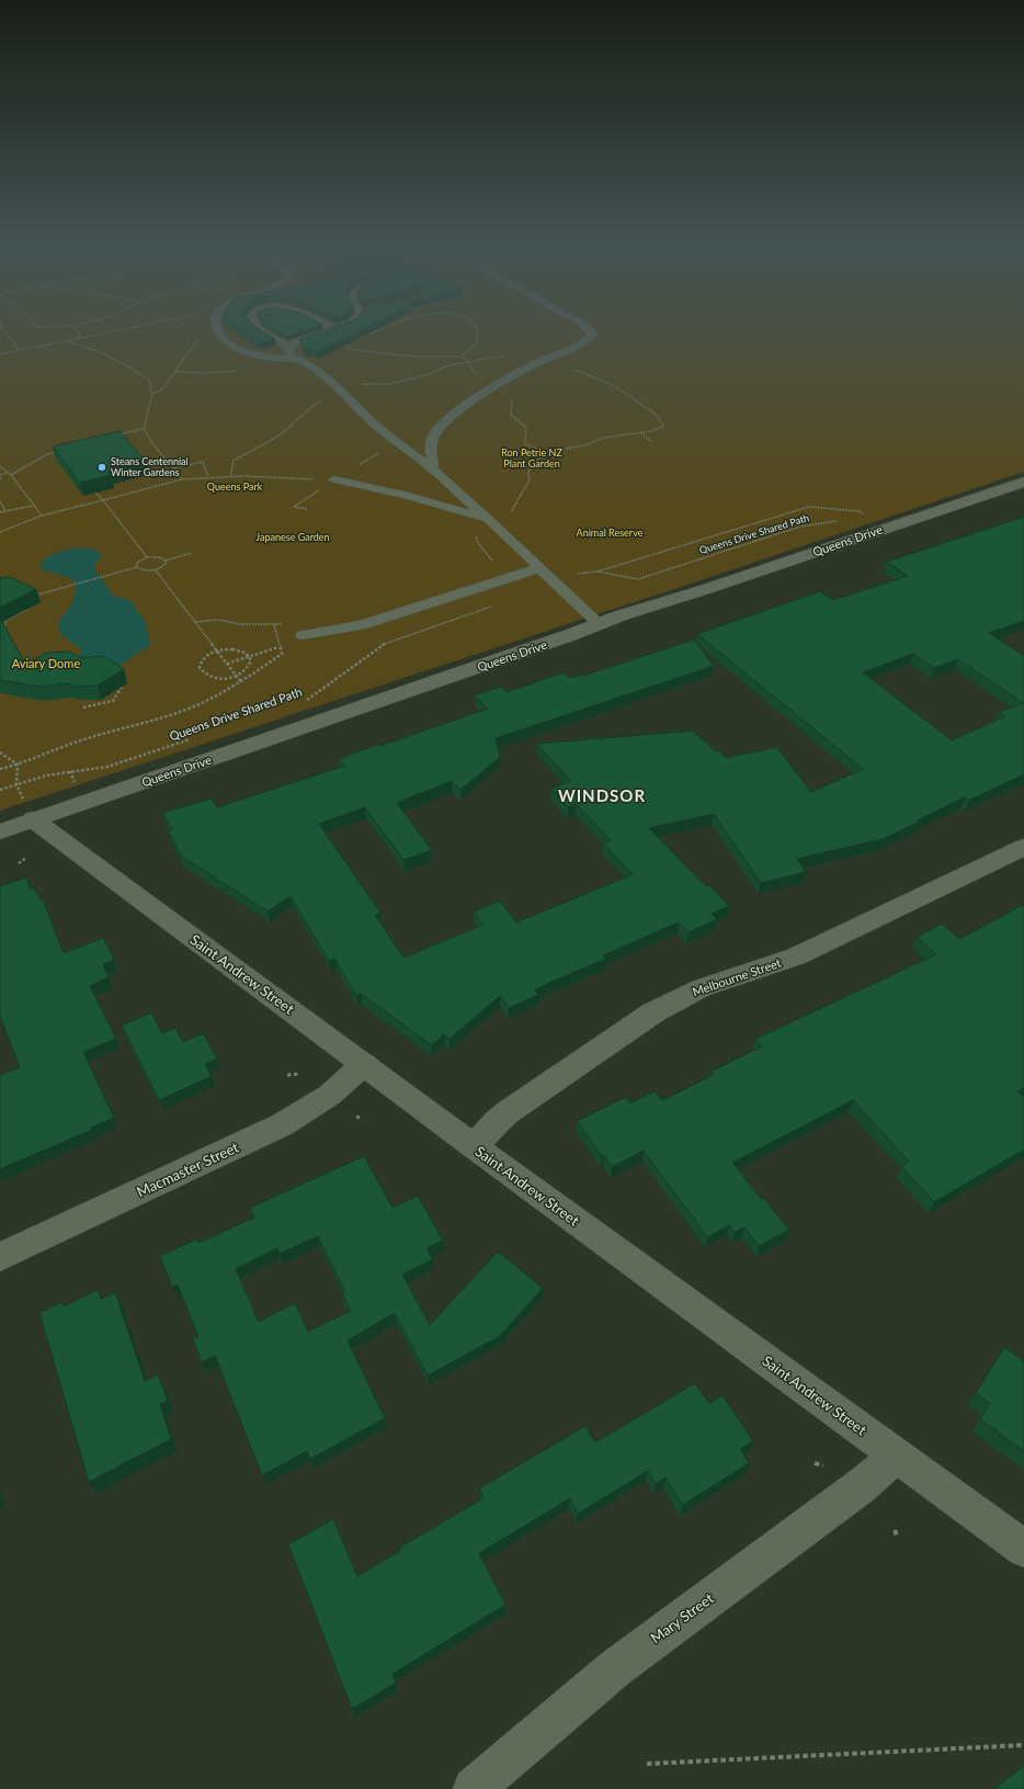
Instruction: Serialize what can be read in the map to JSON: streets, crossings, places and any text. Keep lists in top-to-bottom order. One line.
{"streets":{"street":["Queens Drive","Saint Andrew Street","Melbourne Street","Macmaster Street","Mary Street"],"path":["Queens Drive Shared Path"]},"crossings":[["Queens Drive","Saint Andrew Street"],["Saint Andrew Street","Melbourne Street"],["Saint Andrew Street","Macmaster Street"],["Saint Andrew Street","Mary Street"]],"districts":["WINDSOR"],"parks":["Ron Petrie NZ Plant Garden","Queens Park","Animal Reserve","Japanese Garden","Aviary Dome"],"places":["Steans Centennial Winter Gardens"]}
